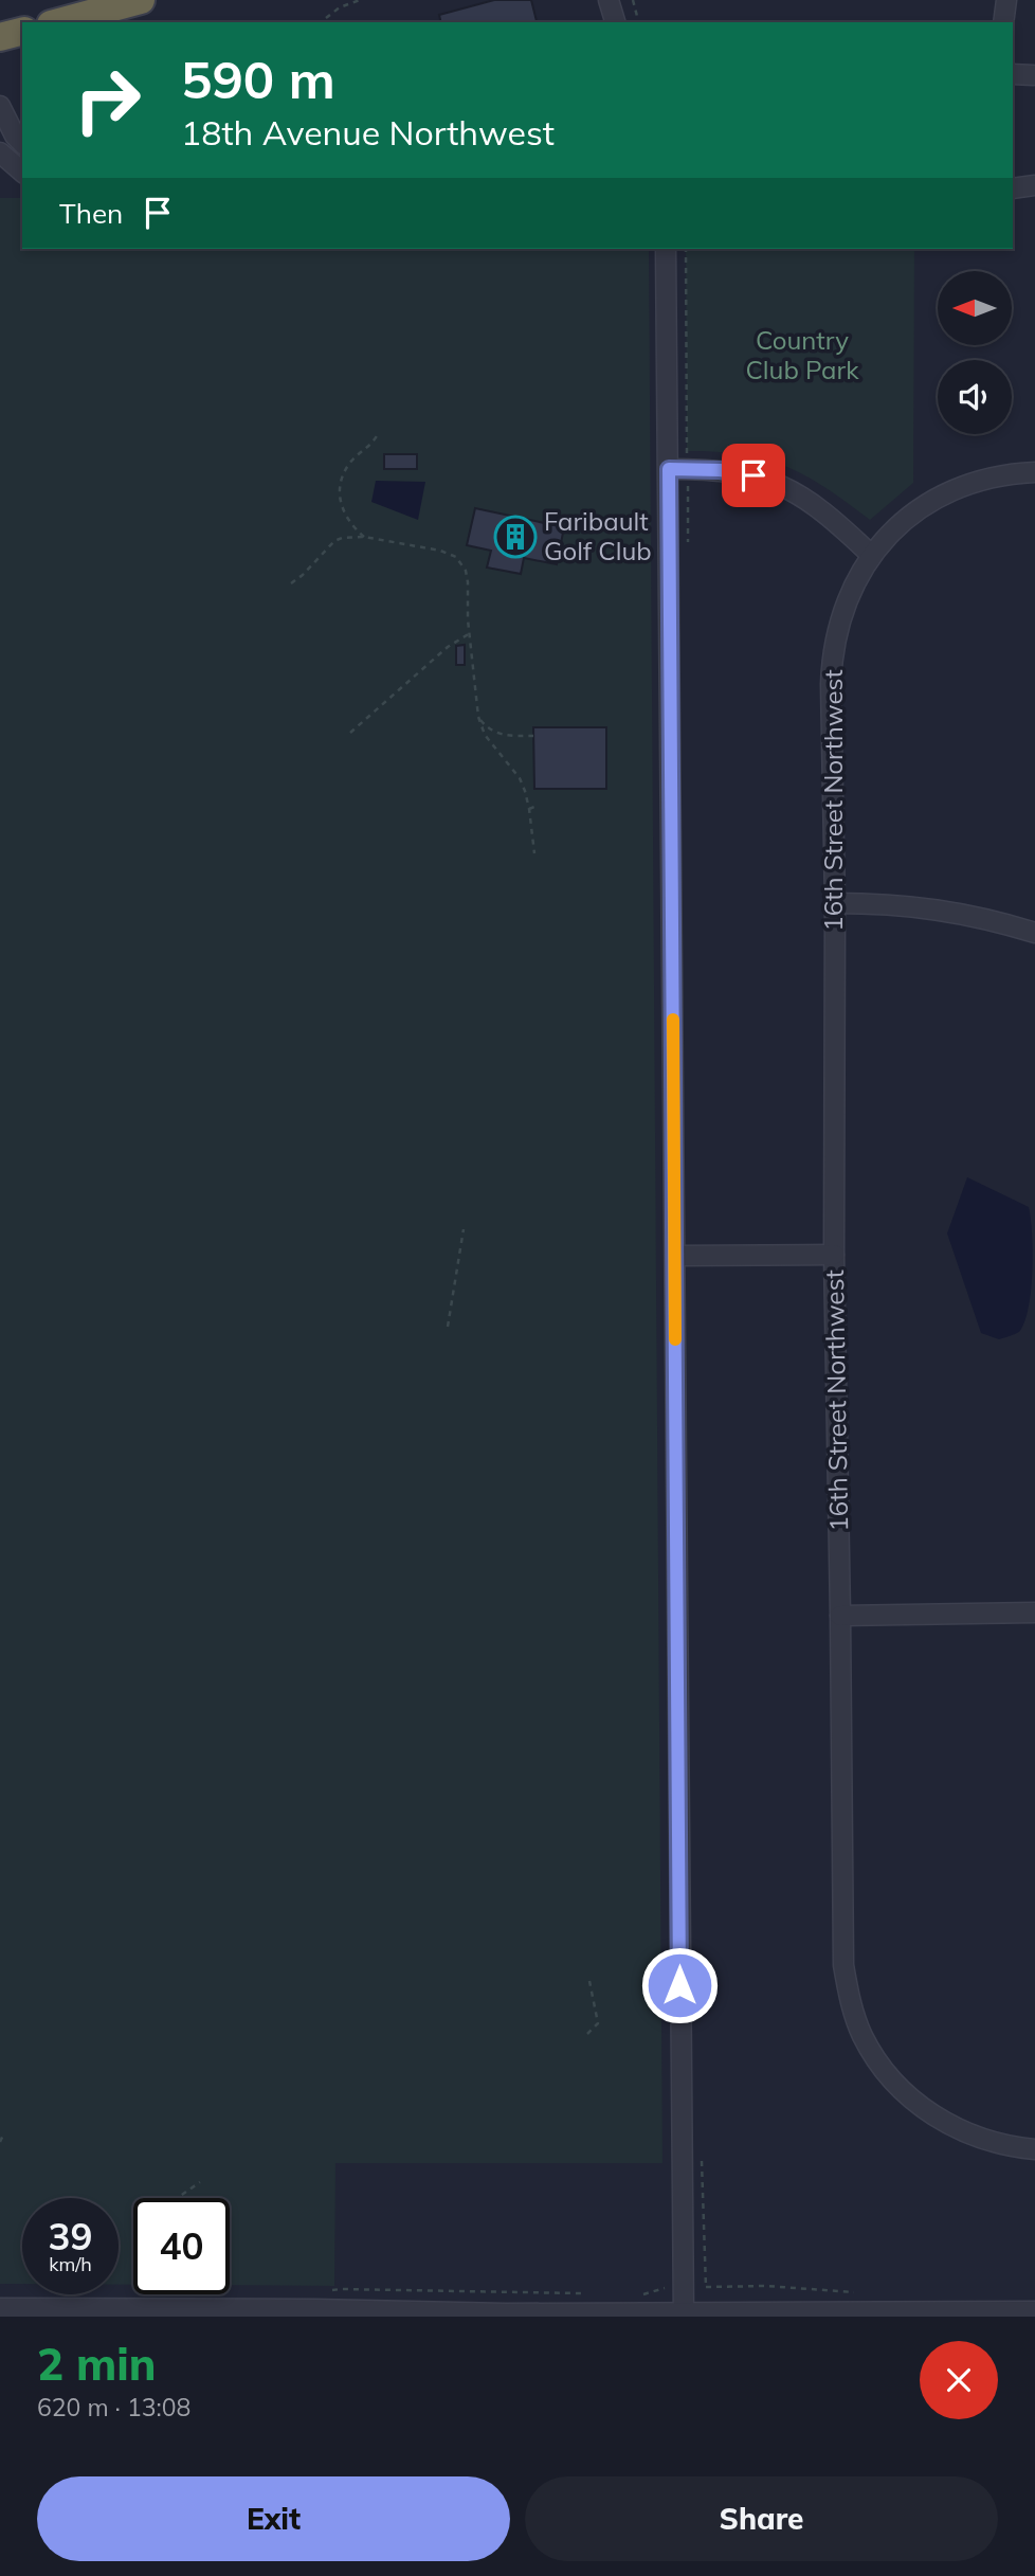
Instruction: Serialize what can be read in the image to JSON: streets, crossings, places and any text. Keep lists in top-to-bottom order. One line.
{"streets":{"street":["16th Street Northwest"]},"parks":["Country Club Park"],"places":{"building":["Faribault Golf Club"]},"north":"left","page":{"turn":["590 m","18th Avenue Northwest"],"then":"Then","speed":"39 km/h","limit":"40","heading":["2 min","620 m · 13:08"],"buttons":["Exit","Share"]}}
